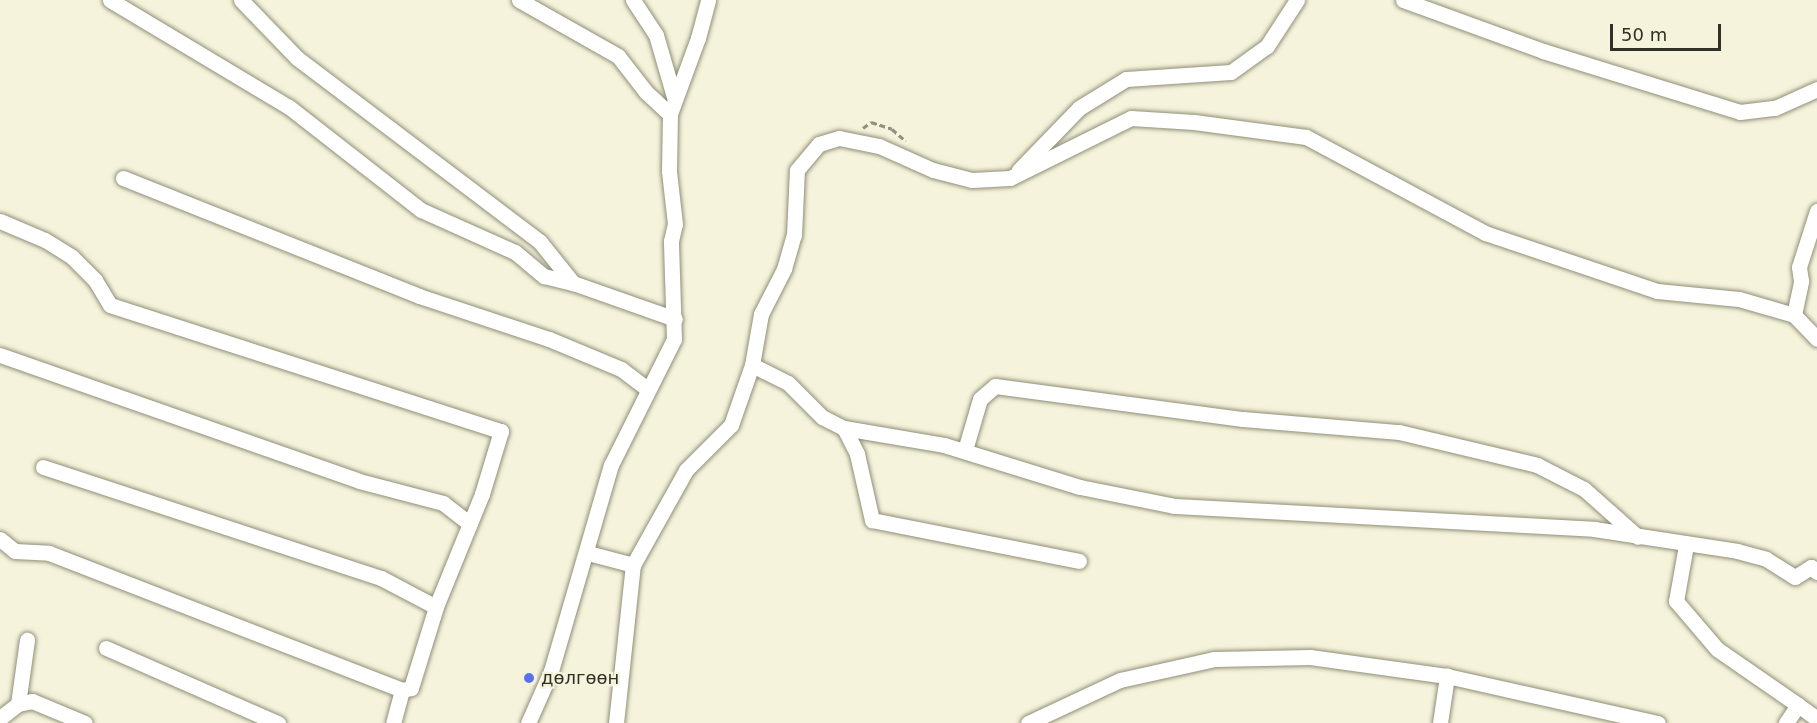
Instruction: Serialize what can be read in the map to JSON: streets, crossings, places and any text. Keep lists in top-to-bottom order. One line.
{"places":["дөлгөөн"],"scale_bar":"50 m"}
